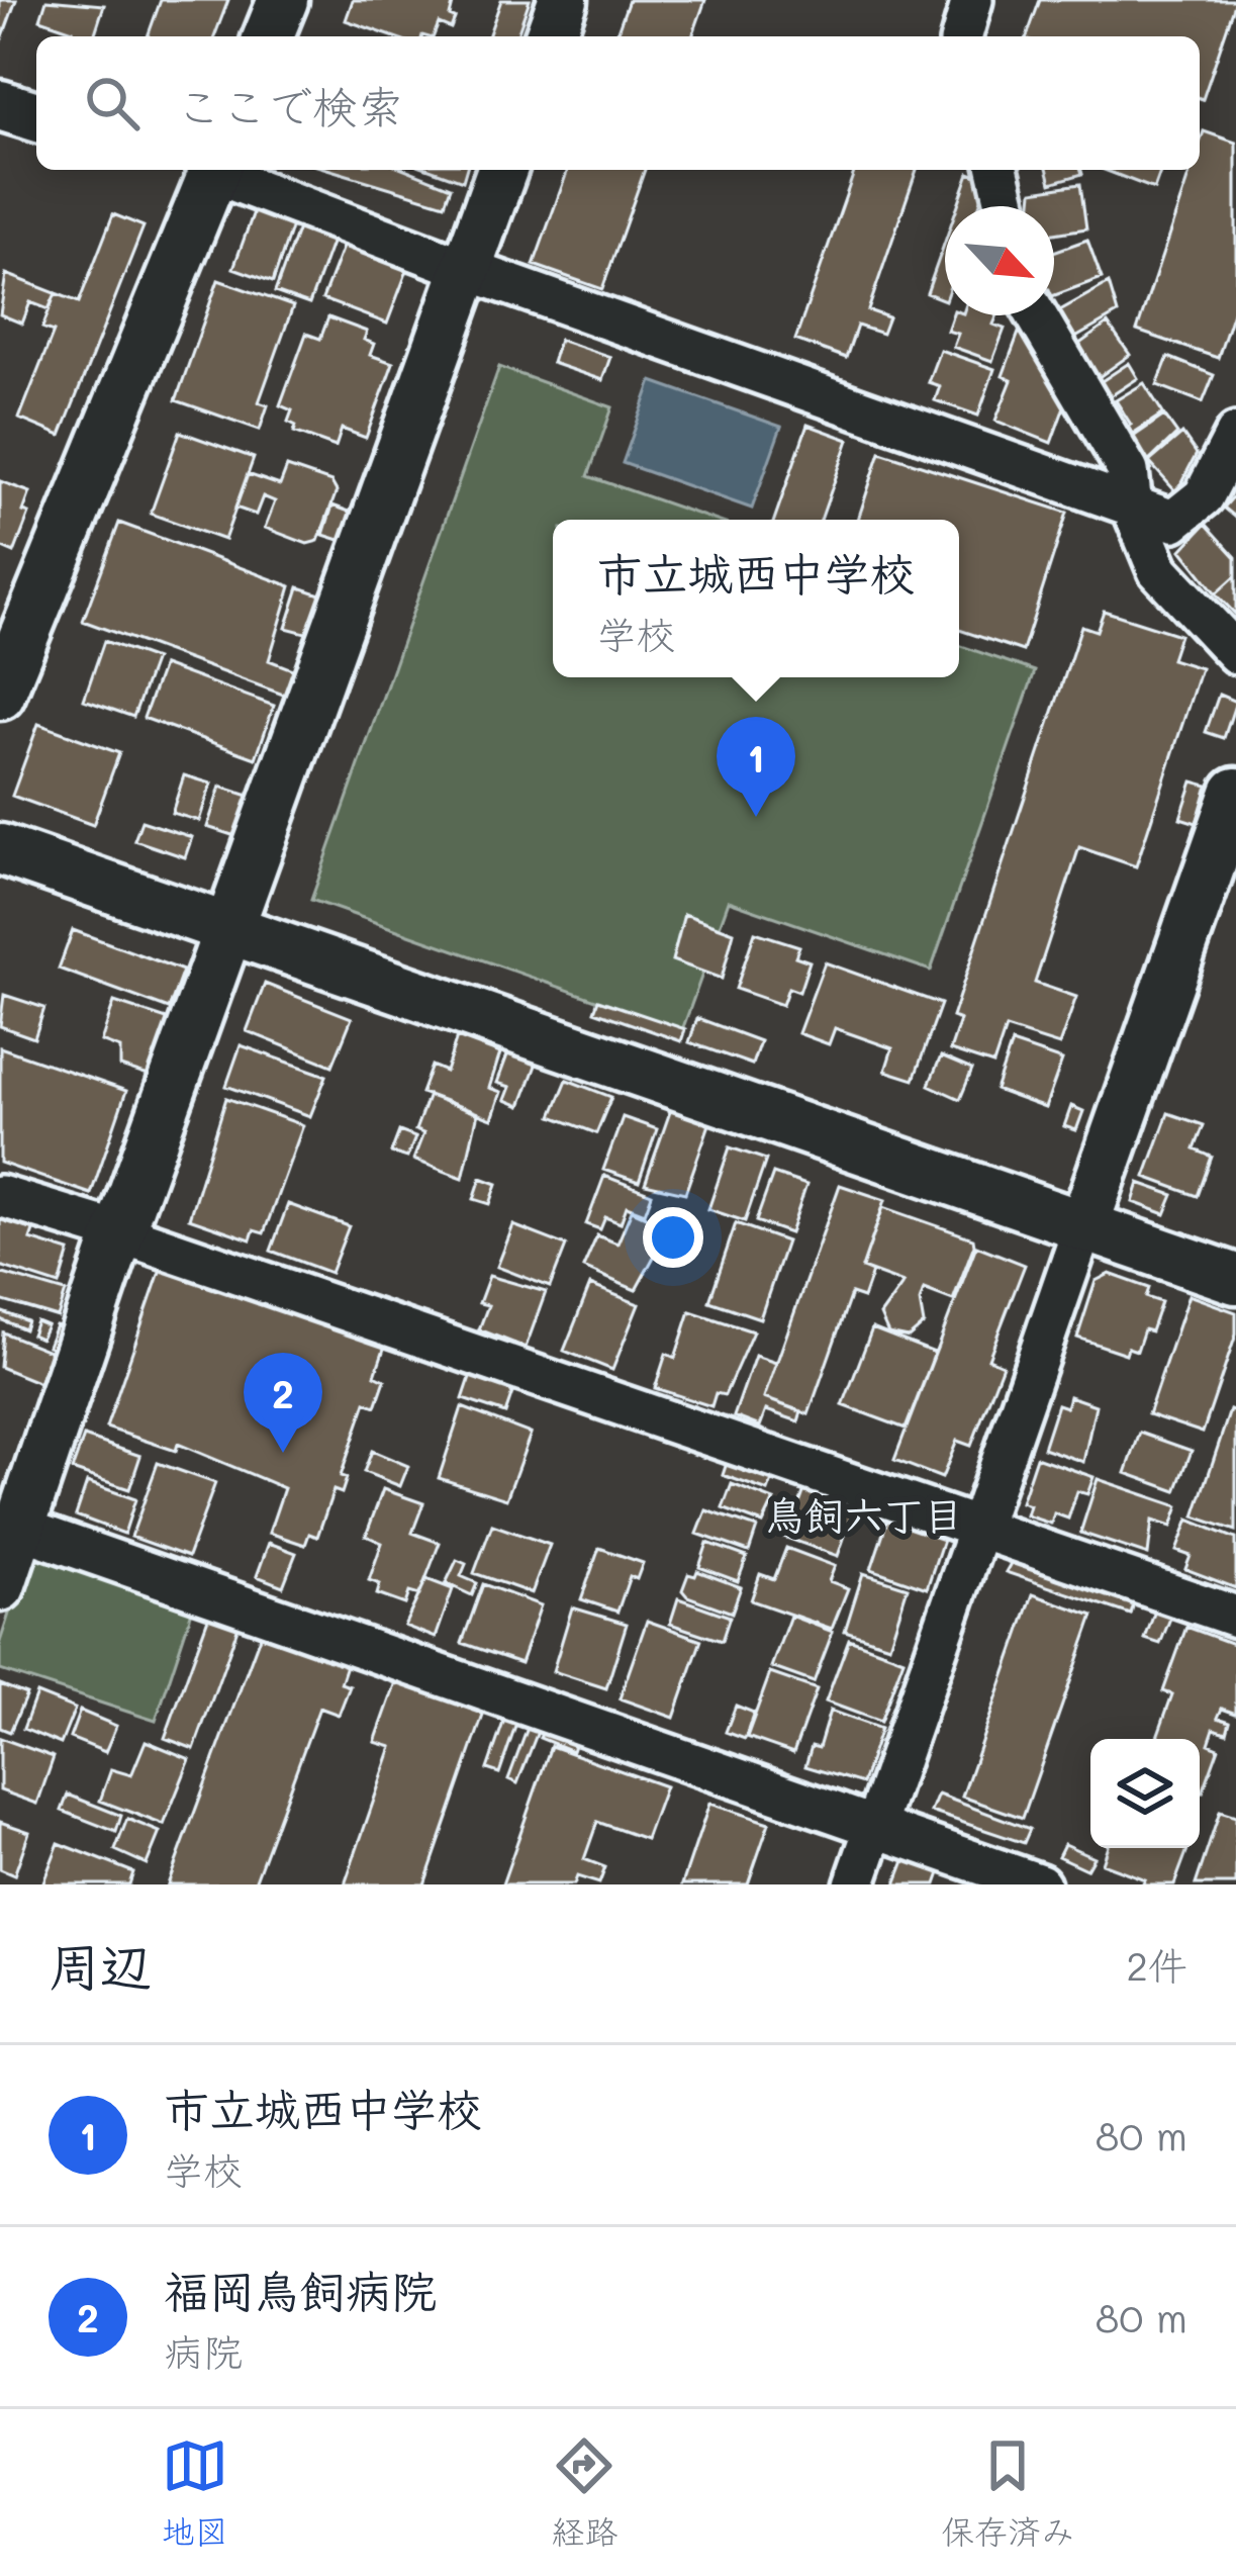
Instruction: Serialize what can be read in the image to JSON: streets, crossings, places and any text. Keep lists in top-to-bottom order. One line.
{"districts":["鳥飼六丁目"],"north":"bottom right","page":{"search":"ここで検索","popup":["市立城西中学校","学校"],"pins":["1","2"],"heading":["周辺","2件"],"list":[{"mark":"1","name":"市立城西中学校","note":"学校","value":"80 m"},{"mark":"2","name":"福岡鳥飼病院","note":"病院","value":"80 m"}],"nav":["地図","経路","保存済み"]}}
